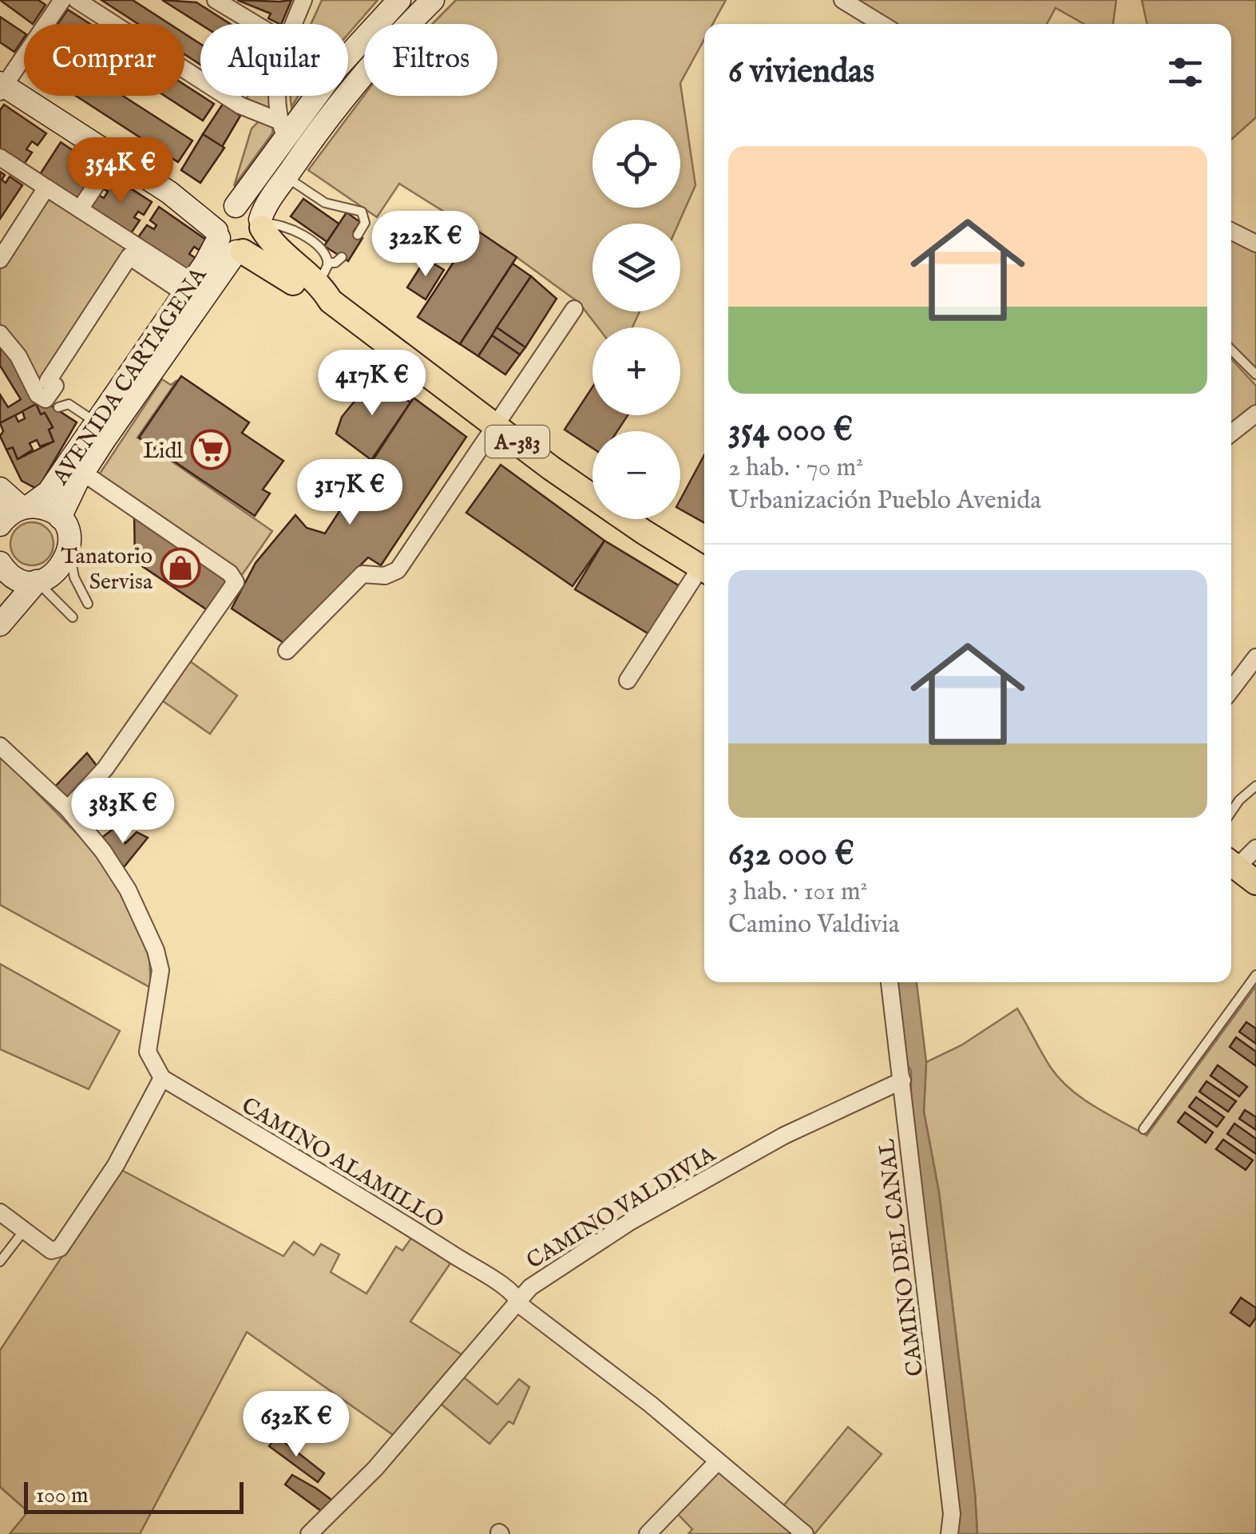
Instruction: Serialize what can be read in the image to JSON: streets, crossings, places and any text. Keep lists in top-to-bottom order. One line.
{"streets":{"main road":["AVENIDA CARTAGENA","A-383"],"street":["CAMINO ALAMILLO","CAMINO VALDIVIA","CAMINO DEL CANAL"]},"crossings":[["AVENIDA CARTAGENA","A-383"],["CAMINO ALAMILLO","CAMINO VALDIVIA"],["CAMINO VALDIVIA","CAMINO DEL CANAL"]],"places":{"supermarket":["Lidl"],"shop":["Tanatorio Servisa"]},"scale_bar":"100 m","page":{"chip":["Comprar","Alquilar","Filtros"],"heading":"6 viviendas","map_buttons":["+","−"],"list":[{"name":"354 000 €","note":"2 hab. · 70 m² · Urbanización Pueblo Avenida"},{"name":"632 000 €","note":"3 hab. · 101 m² · Camino Valdivia"}],"price":["354K €","322K €","417K €","317K €","383K €","632K €"],"scale":"100 m"}}
